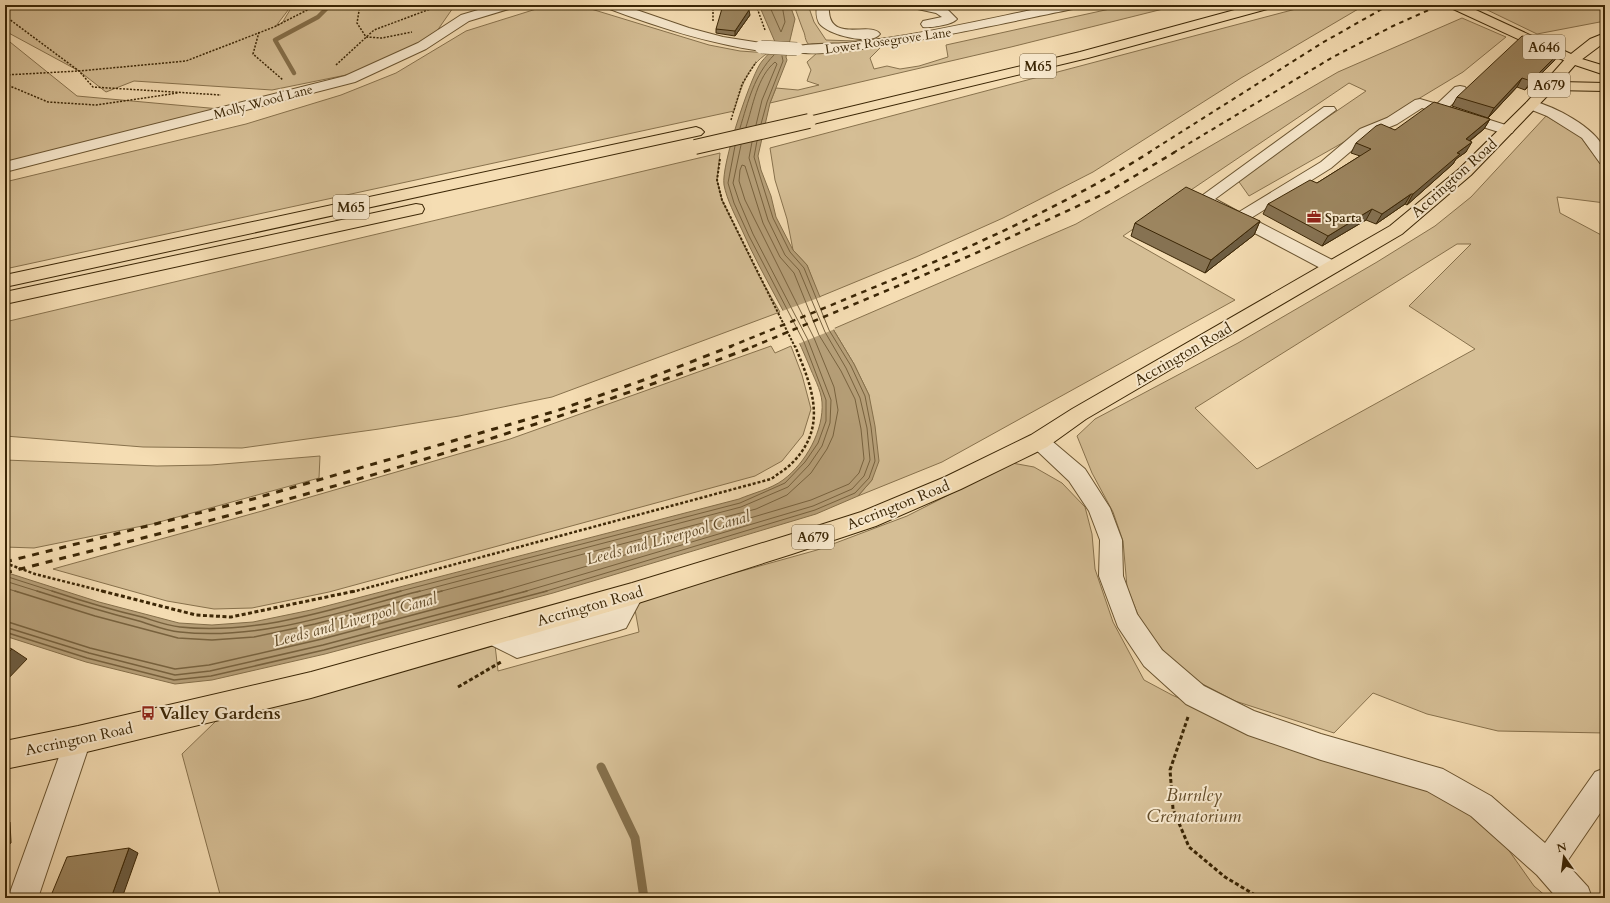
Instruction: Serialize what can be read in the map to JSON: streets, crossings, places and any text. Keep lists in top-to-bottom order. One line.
{"streets":{"main road":["A646","M65","A679","Accrington Road"],"street":["Lower Rosegrove Lane","Molly Wood Lane"]},"crossings":[["A646","Accrington Road"]],"water":["Leeds and Liverpool Canal"],"parks":["Burnley Crematorium"],"places":{"office":["Sparta"],"bus stop":["Valley Gardens"]},"north":"top"}
